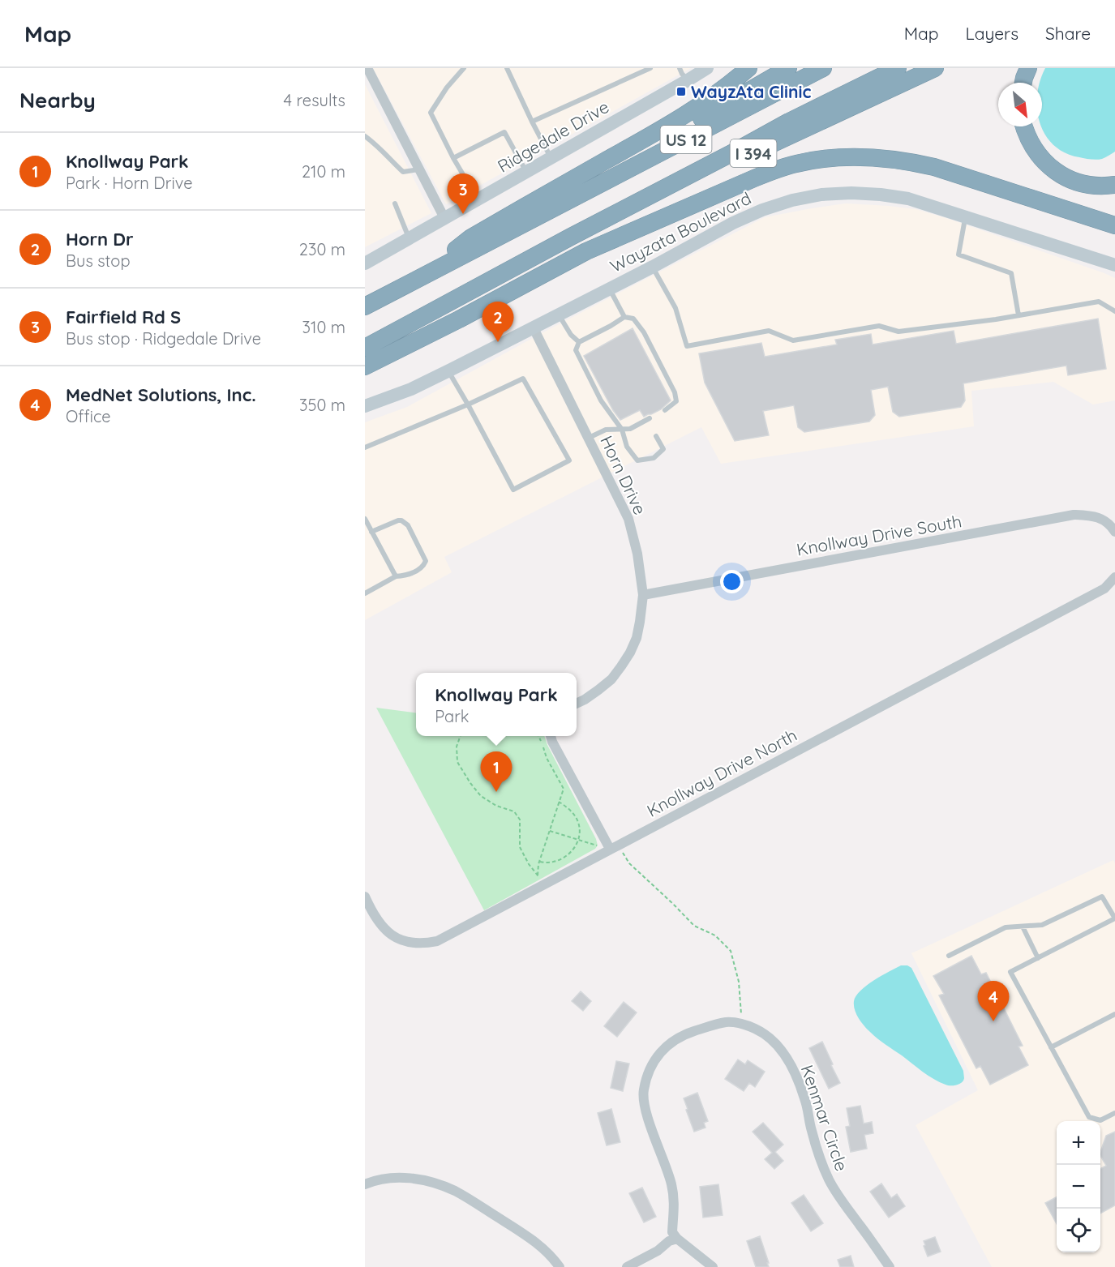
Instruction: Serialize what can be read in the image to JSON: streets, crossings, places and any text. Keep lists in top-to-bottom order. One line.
{"streets":{"highway":["US 12","I 394"],"street":["Ridgedale Drive","Wayzata Boulevard","Horn Drive","Knollway Drive South","Knollway Drive North","Kenmar Circle"]},"crossings":[["US 12","I 394"],["Wayzata Boulevard","Horn Drive"],["Horn Drive","Knollway Drive South"]],"places":{"transit":["WayzAta Clinic"]},"north":"bottom right","page":{"header":"Map","nav":["Map","Layers","Share"],"heading":["Nearby","4 results"],"list":[{"mark":"1","name":"Knollway Park","note":"Park · Horn Drive","value":"210 m"},{"mark":"2","name":"Horn Dr","note":"Bus stop","value":"230 m"},{"mark":"3","name":"Fairfield Rd S","note":"Bus stop · Ridgedale Drive","value":"310 m"},{"mark":"4","name":"MedNet Solutions, Inc.","note":"Office","value":"350 m"}],"pins":["3","2","1","4"],"popup":["Knollway Park","Park"],"map_buttons":["+","−"]}}
